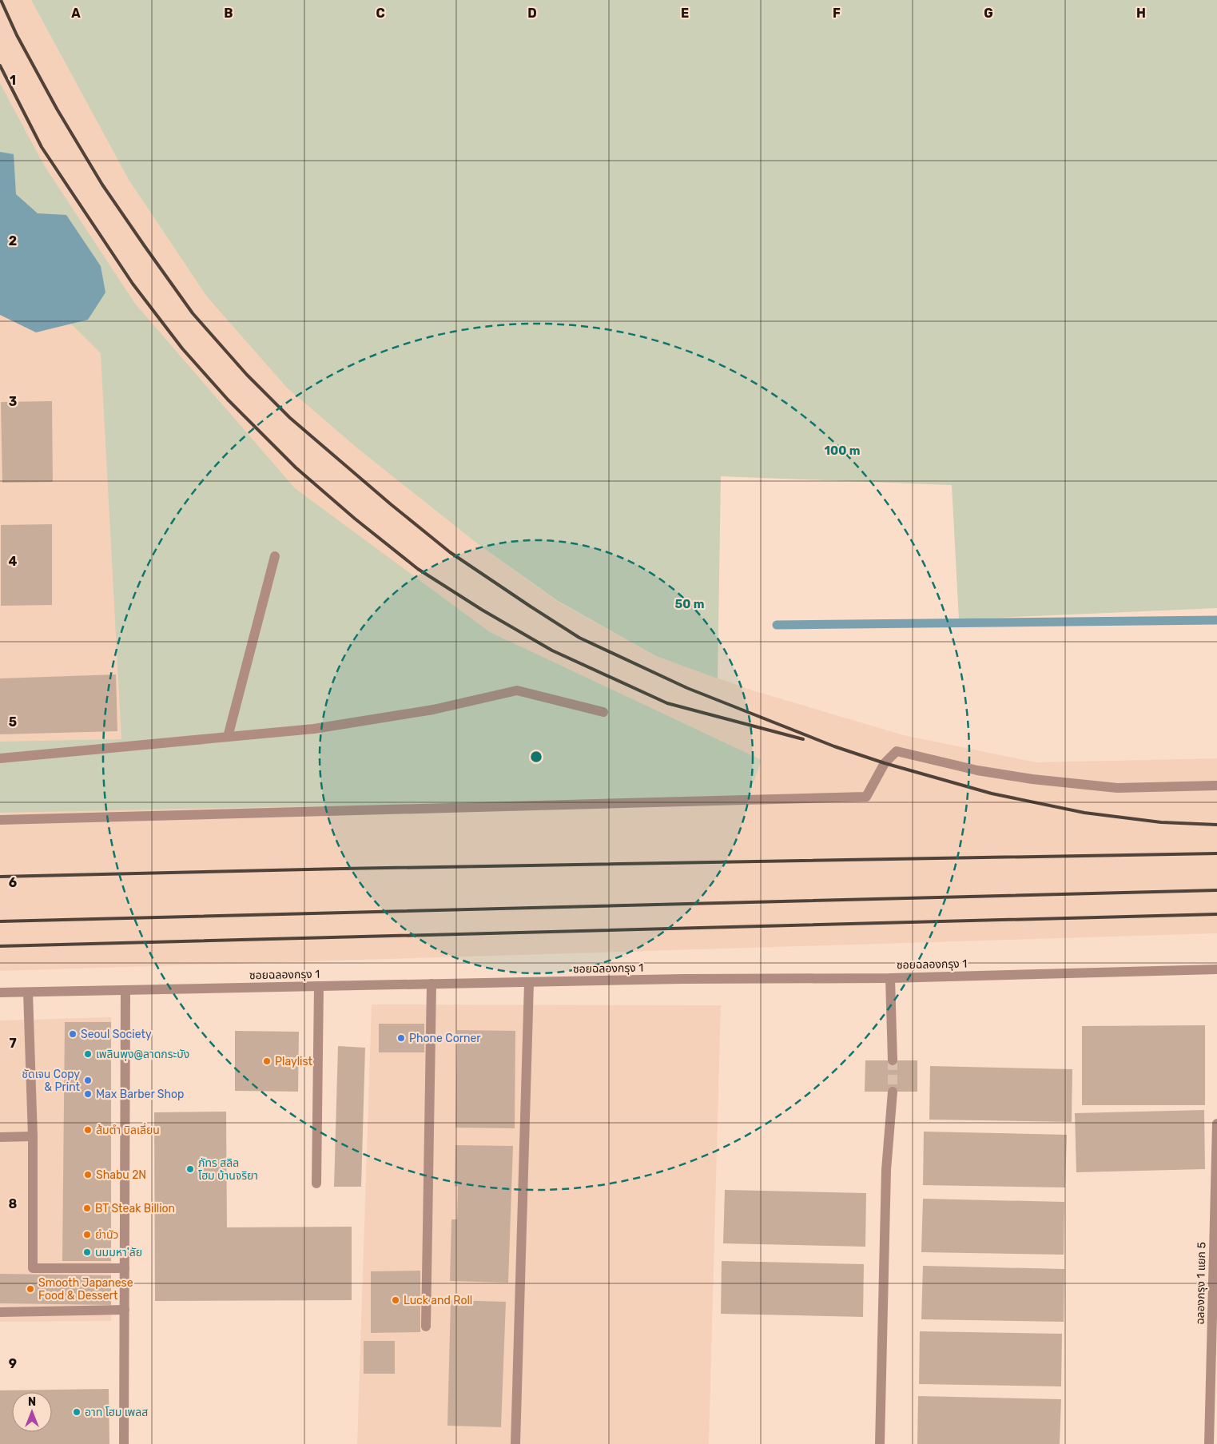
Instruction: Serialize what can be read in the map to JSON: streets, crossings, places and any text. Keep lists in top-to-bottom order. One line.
{"streets":{"street":["ซอยฉลองกรุง 1","ฉลองกรุง 1 แยก 5"]},"places":["Seoul Society","Phone Corner","เพลินพุง@ลาดกระบัง","Playlist","ชัดเจน Copy & Print","Max Barber Shop","ส้มตำ บิลเลี่ยน","ภัทร สลิล โฮม บ้านจริยา","Shabu 2N","BT Steak Billion","ยำนัว","นมมหา'ลัย","Smooth Japanese Food & Dessert","Luck and Roll","อาท โฮม เพลส"],"north":"top","grid":{"columns":["A","B","C","D","E","F","G","H"],"rows":["1","2","3","4","5","6","7","8","9"]},"rings":["100 m","50 m"]}
